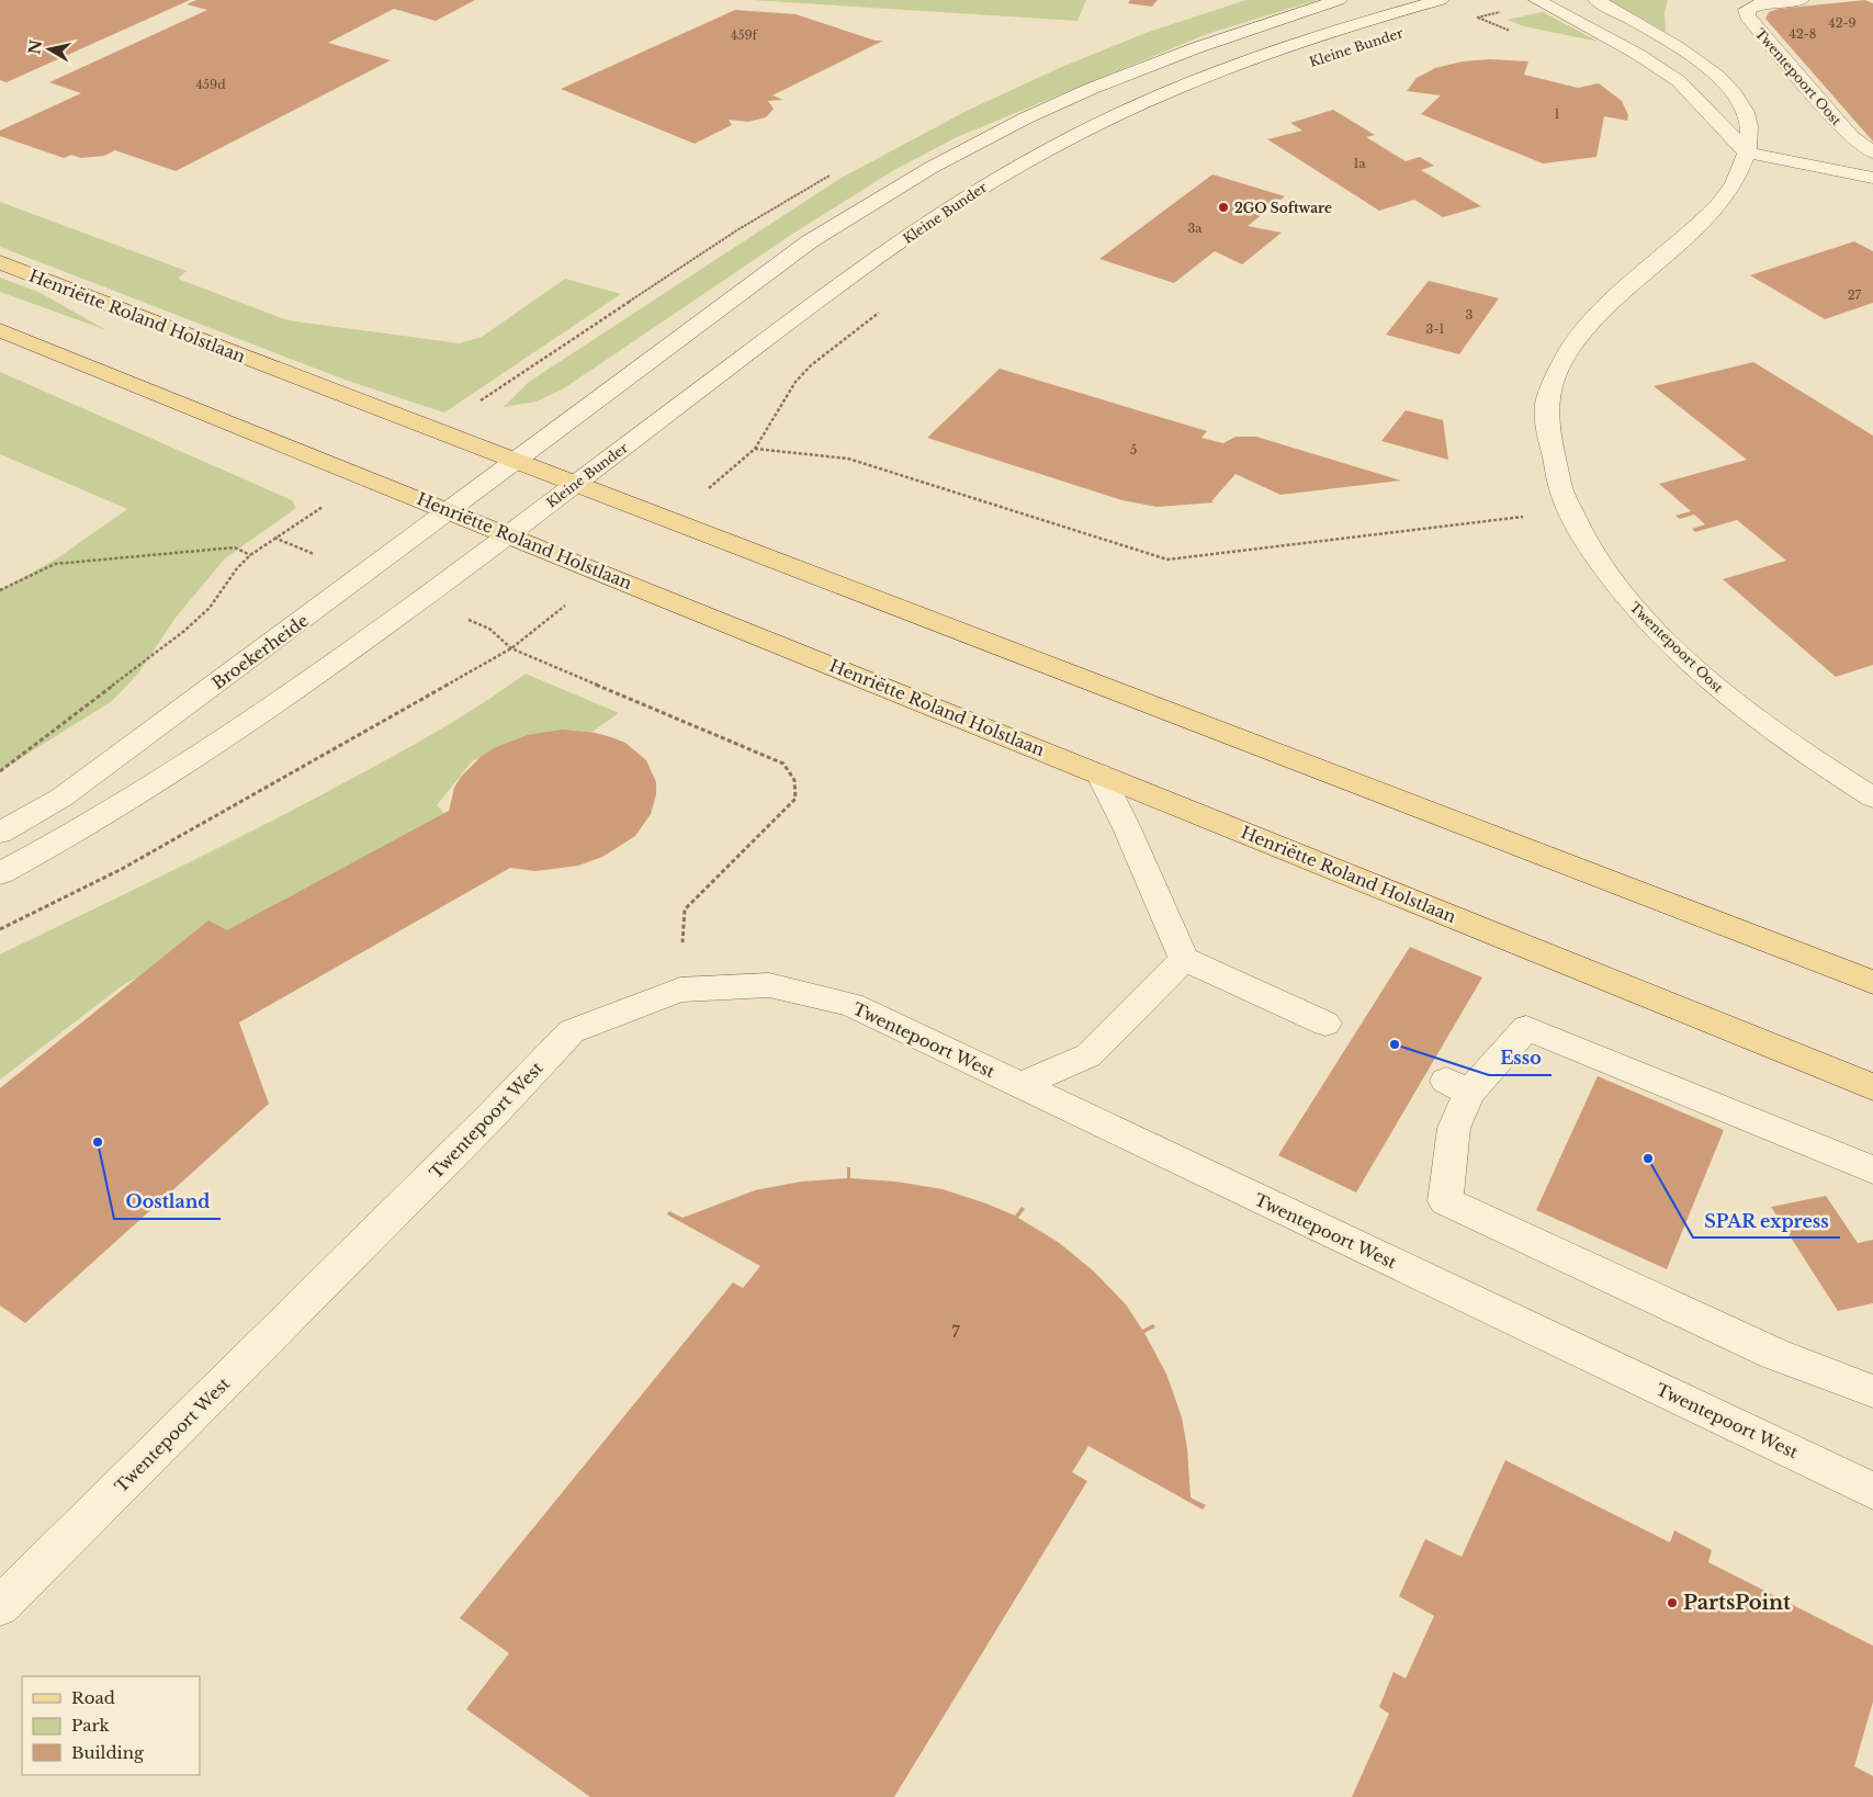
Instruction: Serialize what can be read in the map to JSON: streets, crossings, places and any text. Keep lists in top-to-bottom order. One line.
{"streets":{"main road":["Henriëtte Roland Holstlaan"],"street":["Kleine Bunder","Twentepoort Oost","Broekerheide","Twentepoort West"]},"crossings":[["Kleine Bunder","Henriëtte Roland Holstlaan"],["Henriëtte Roland Holstlaan","Broekerheide"]],"places":["2GO Software","Esso","Oostland","SPAR express","PartsPoint"],"house_numbers":["42-9","42-8","459f","459d","1","1a","3a","27","3","3-1","5","7"],"legend":["Road","Park","Building"],"north":"left"}
